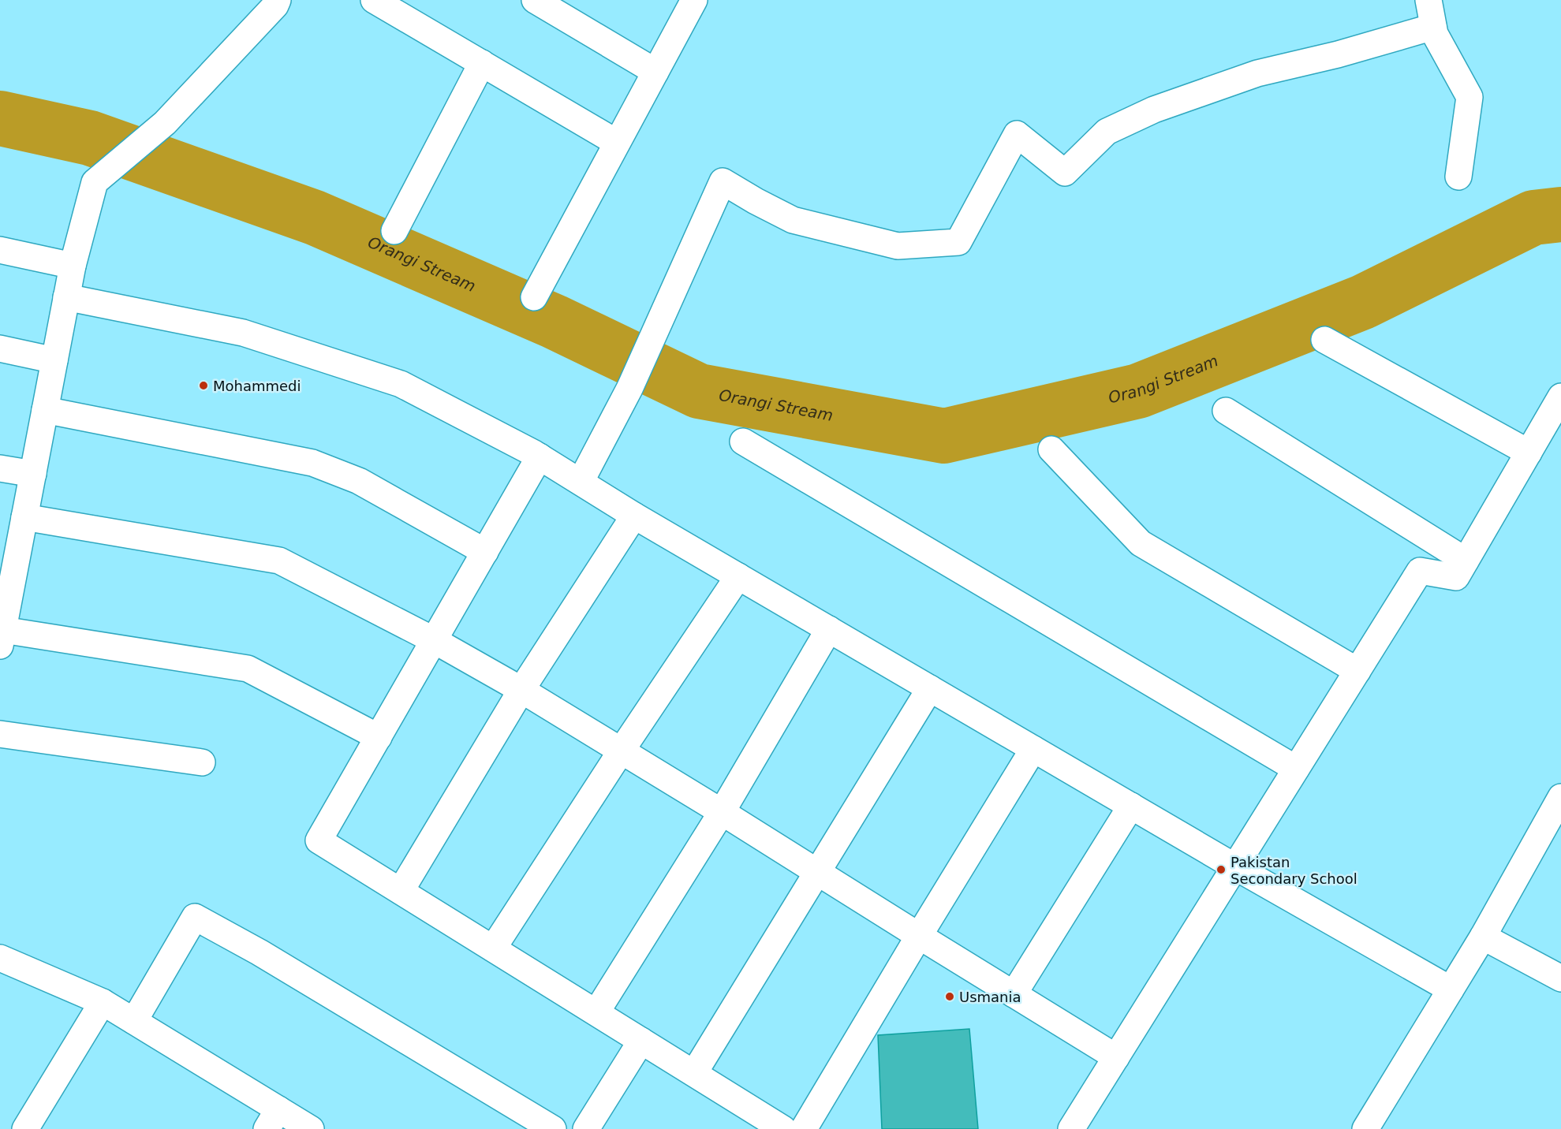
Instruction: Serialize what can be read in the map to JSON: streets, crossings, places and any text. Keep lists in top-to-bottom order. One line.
{"water":["Orangi Stream"],"places":["Mohammedi","Pakistan Secondary School","Usmania"]}
